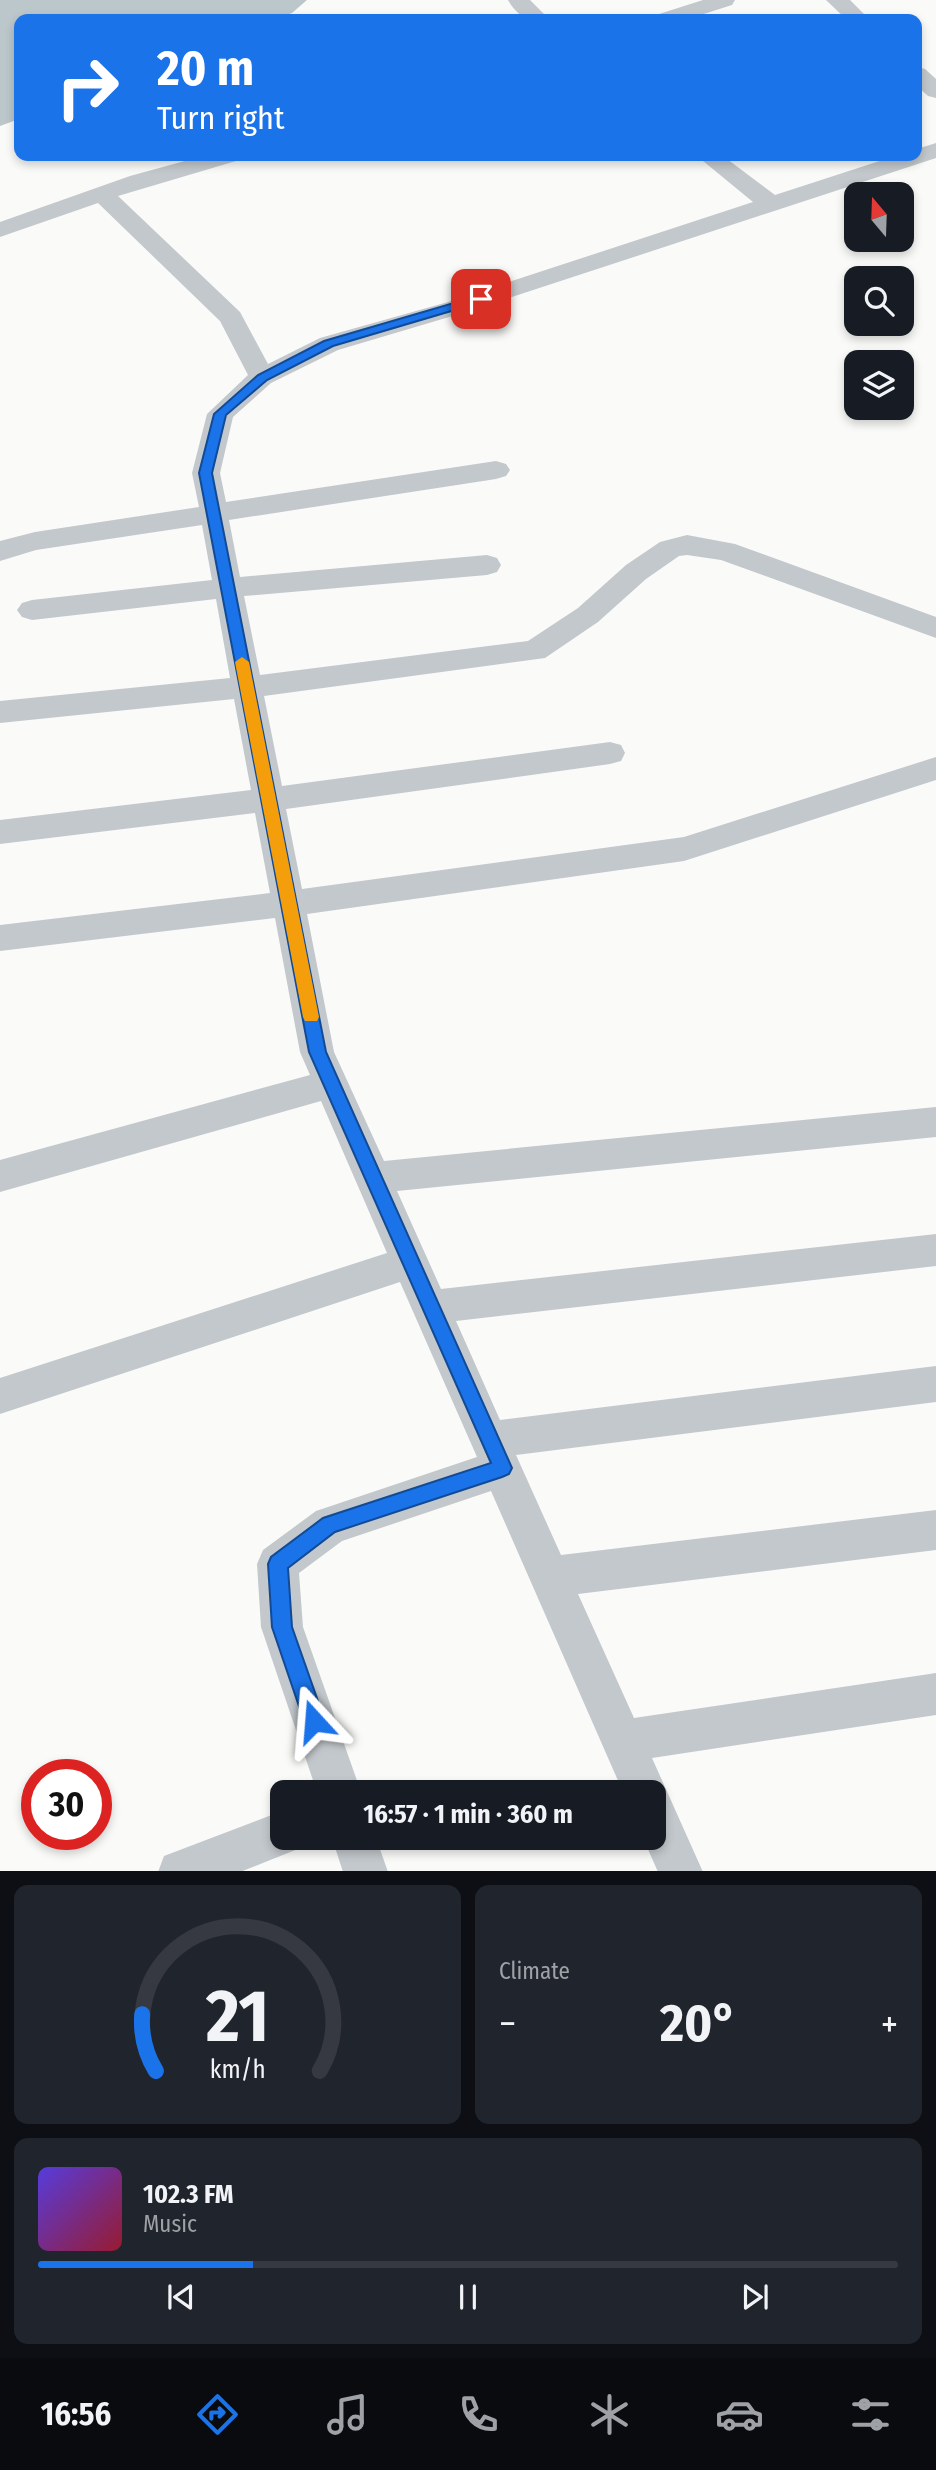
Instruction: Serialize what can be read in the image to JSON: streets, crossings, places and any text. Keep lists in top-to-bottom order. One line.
{"north":"top","page":{"turn":["20 m","Turn right"],"limit":"30","trip":"16:57 · 1 min · 360 m","tile":"Climate","heat":["−","20°","+"],"song":["102.3 FM","Music"],"tabs":"16:56","gauge":["21","km/h"]}}
